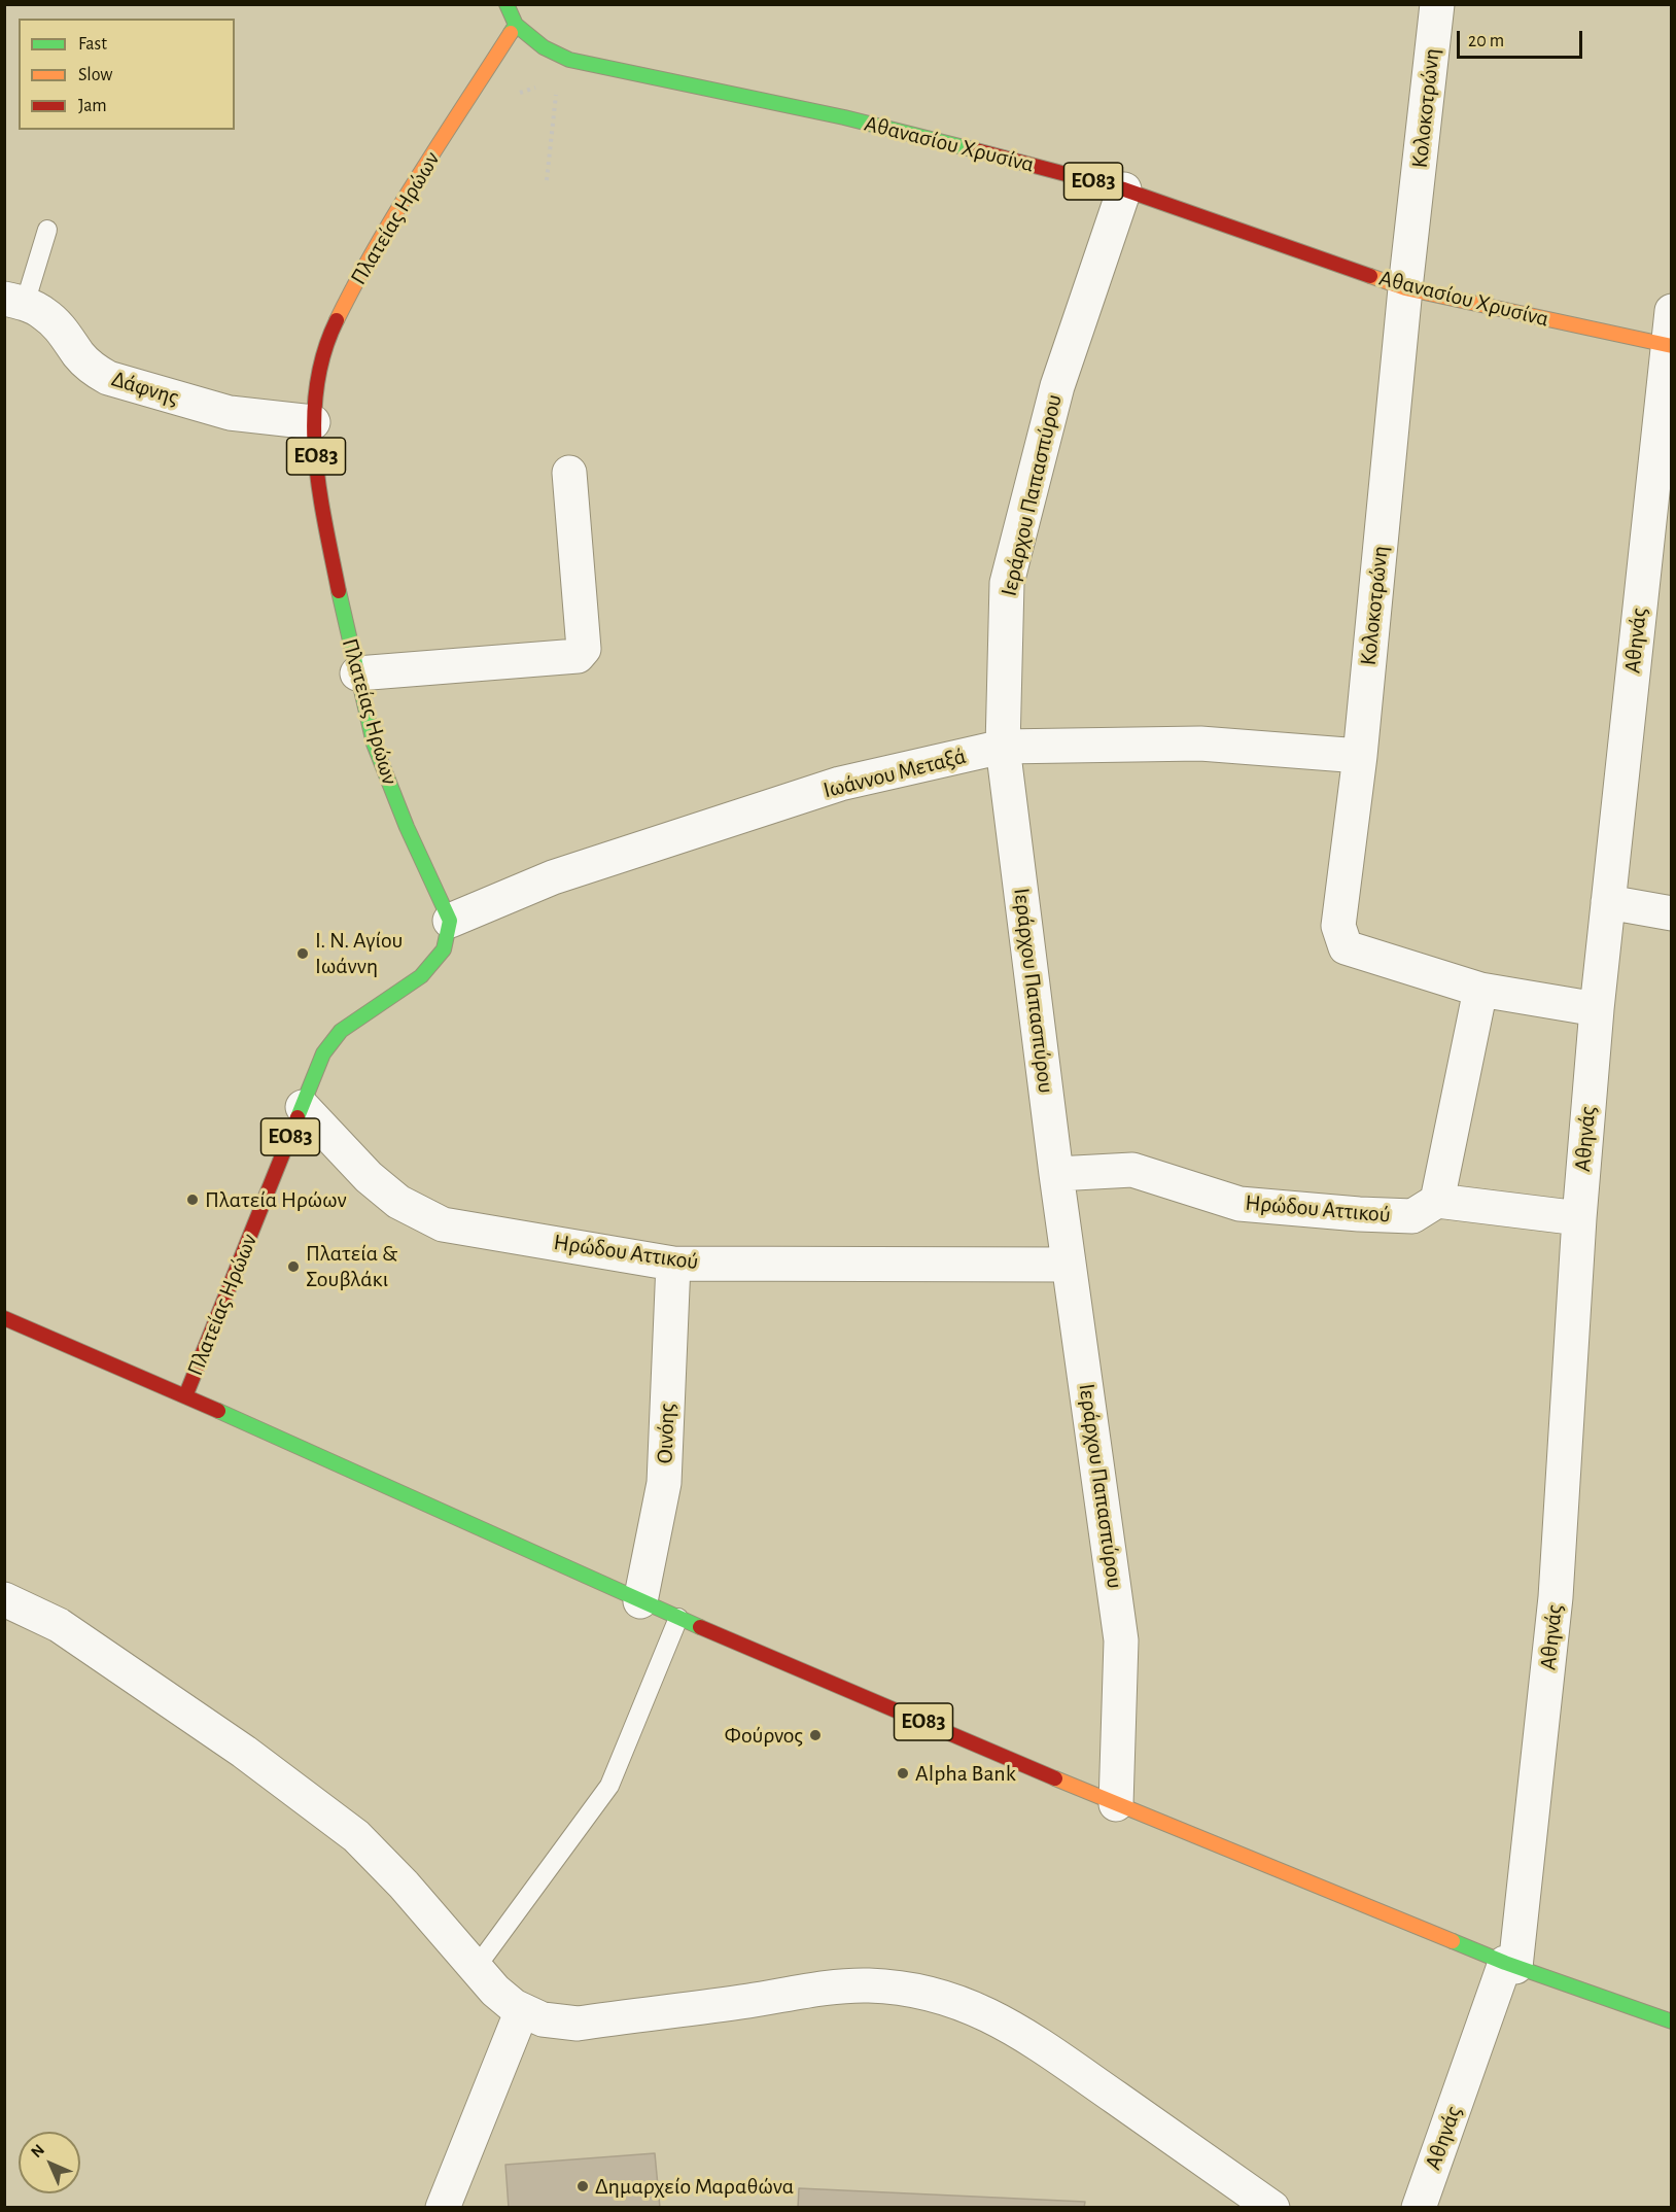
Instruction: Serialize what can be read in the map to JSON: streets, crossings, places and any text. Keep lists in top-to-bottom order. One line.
{"streets":{"main road":["Αθανασίου Χρυσίνα","ΕΟ83","Πλατείας Ηρώων"],"street":["Κολοκοτρώνη","Δάφνης","Ιεράρχου Παπασπύρου","Αθηνάς","Ιωάννου Μεταξά","Ηρώδου Αττικού","Οινόης"]},"crossings":[["Κολοκοτρώνη","Αθανασίου Χρυσίνα"],["Κολοκοτρώνη","Αθηνάς"],["Κολοκοτρώνη","Ιωάννου Μεταξά"],["Αθανασίου Χρυσίνα","Πλατείας Ηρώων"],["Αθανασίου Χρυσίνα","Ιεράρχου Παπασπύρου"],["Αθανασίου Χρυσίνα","Αθηνάς"],["ΕΟ83","Πλατείας Ηρώων"],["ΕΟ83","Ιεράρχου Παπασπύρου"],["ΕΟ83","Αθηνάς"],["ΕΟ83","Οινόης"],["Πλατείας Ηρώων","Δάφνης"],["Πλατείας Ηρώων","Ιωάννου Μεταξά"],["Πλατείας Ηρώων","Ηρώδου Αττικού"],["Ιεράρχου Παπασπύρου","Ιωάννου Μεταξά"],["Ιεράρχου Παπασπύρου","Ηρώδου Αττικού"],["Ηρώδου Αττικού","Οινόης"]],"places":["Ι. Ν. Αγίου Ιωάννη","Πλατεία Ηρώων","Πλατεία & Σουβλάκι","Φούρνος","Alpha Bank","Δημαρχείο Μαραθώνα"],"legend":["Fast","Slow","Jam"],"scale_bar":"20 m","north":"top left"}
